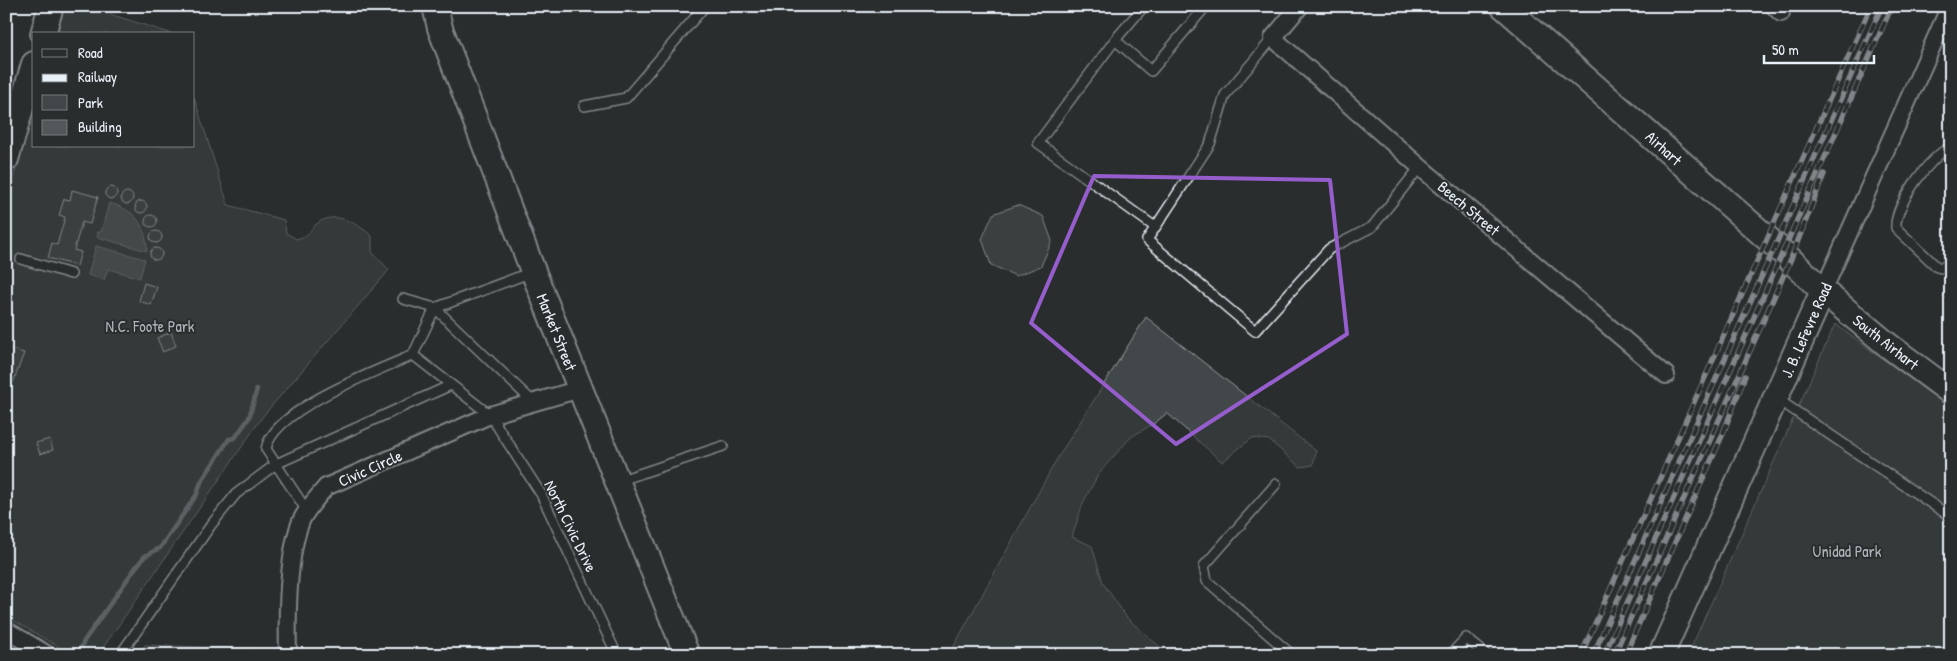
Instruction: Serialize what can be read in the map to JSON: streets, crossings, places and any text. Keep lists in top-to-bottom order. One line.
{"streets":{"street":["Airhart","Beech Street","J. B. LeFevre Road","Market Street","South Airhart","Civic Circle"],"lane":["North Civic Drive"]},"crossings":[["Airhart","J. B. LeFevre Road"],["Airhart","South Airhart"],["J. B. LeFevre Road","South Airhart"],["Market Street","Civic Circle"],["Civic Circle","North Civic Drive"]],"parks":["N.C. Foote Park","Unidad Park"],"legend":["Road","Railway","Park","Building"],"scale_bar":"50 m"}
